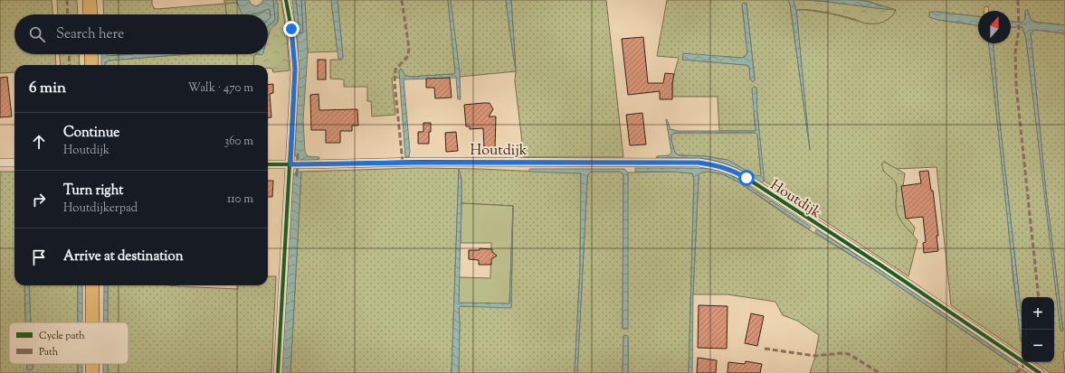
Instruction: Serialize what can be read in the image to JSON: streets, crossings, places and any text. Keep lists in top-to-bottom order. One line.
{"streets":{"street":["Houtdijk"]},"legend":["Cycle path","Path"],"north":"top","page":{"search":"Search here","heading":["6 min","Walk · 470 m"],"list":[["Continue","Houtdijk","360 m"],["Turn right","Houtdijkerpad","110 m"],"Arrive at destination"],"map_buttons":["+","−"]}}
